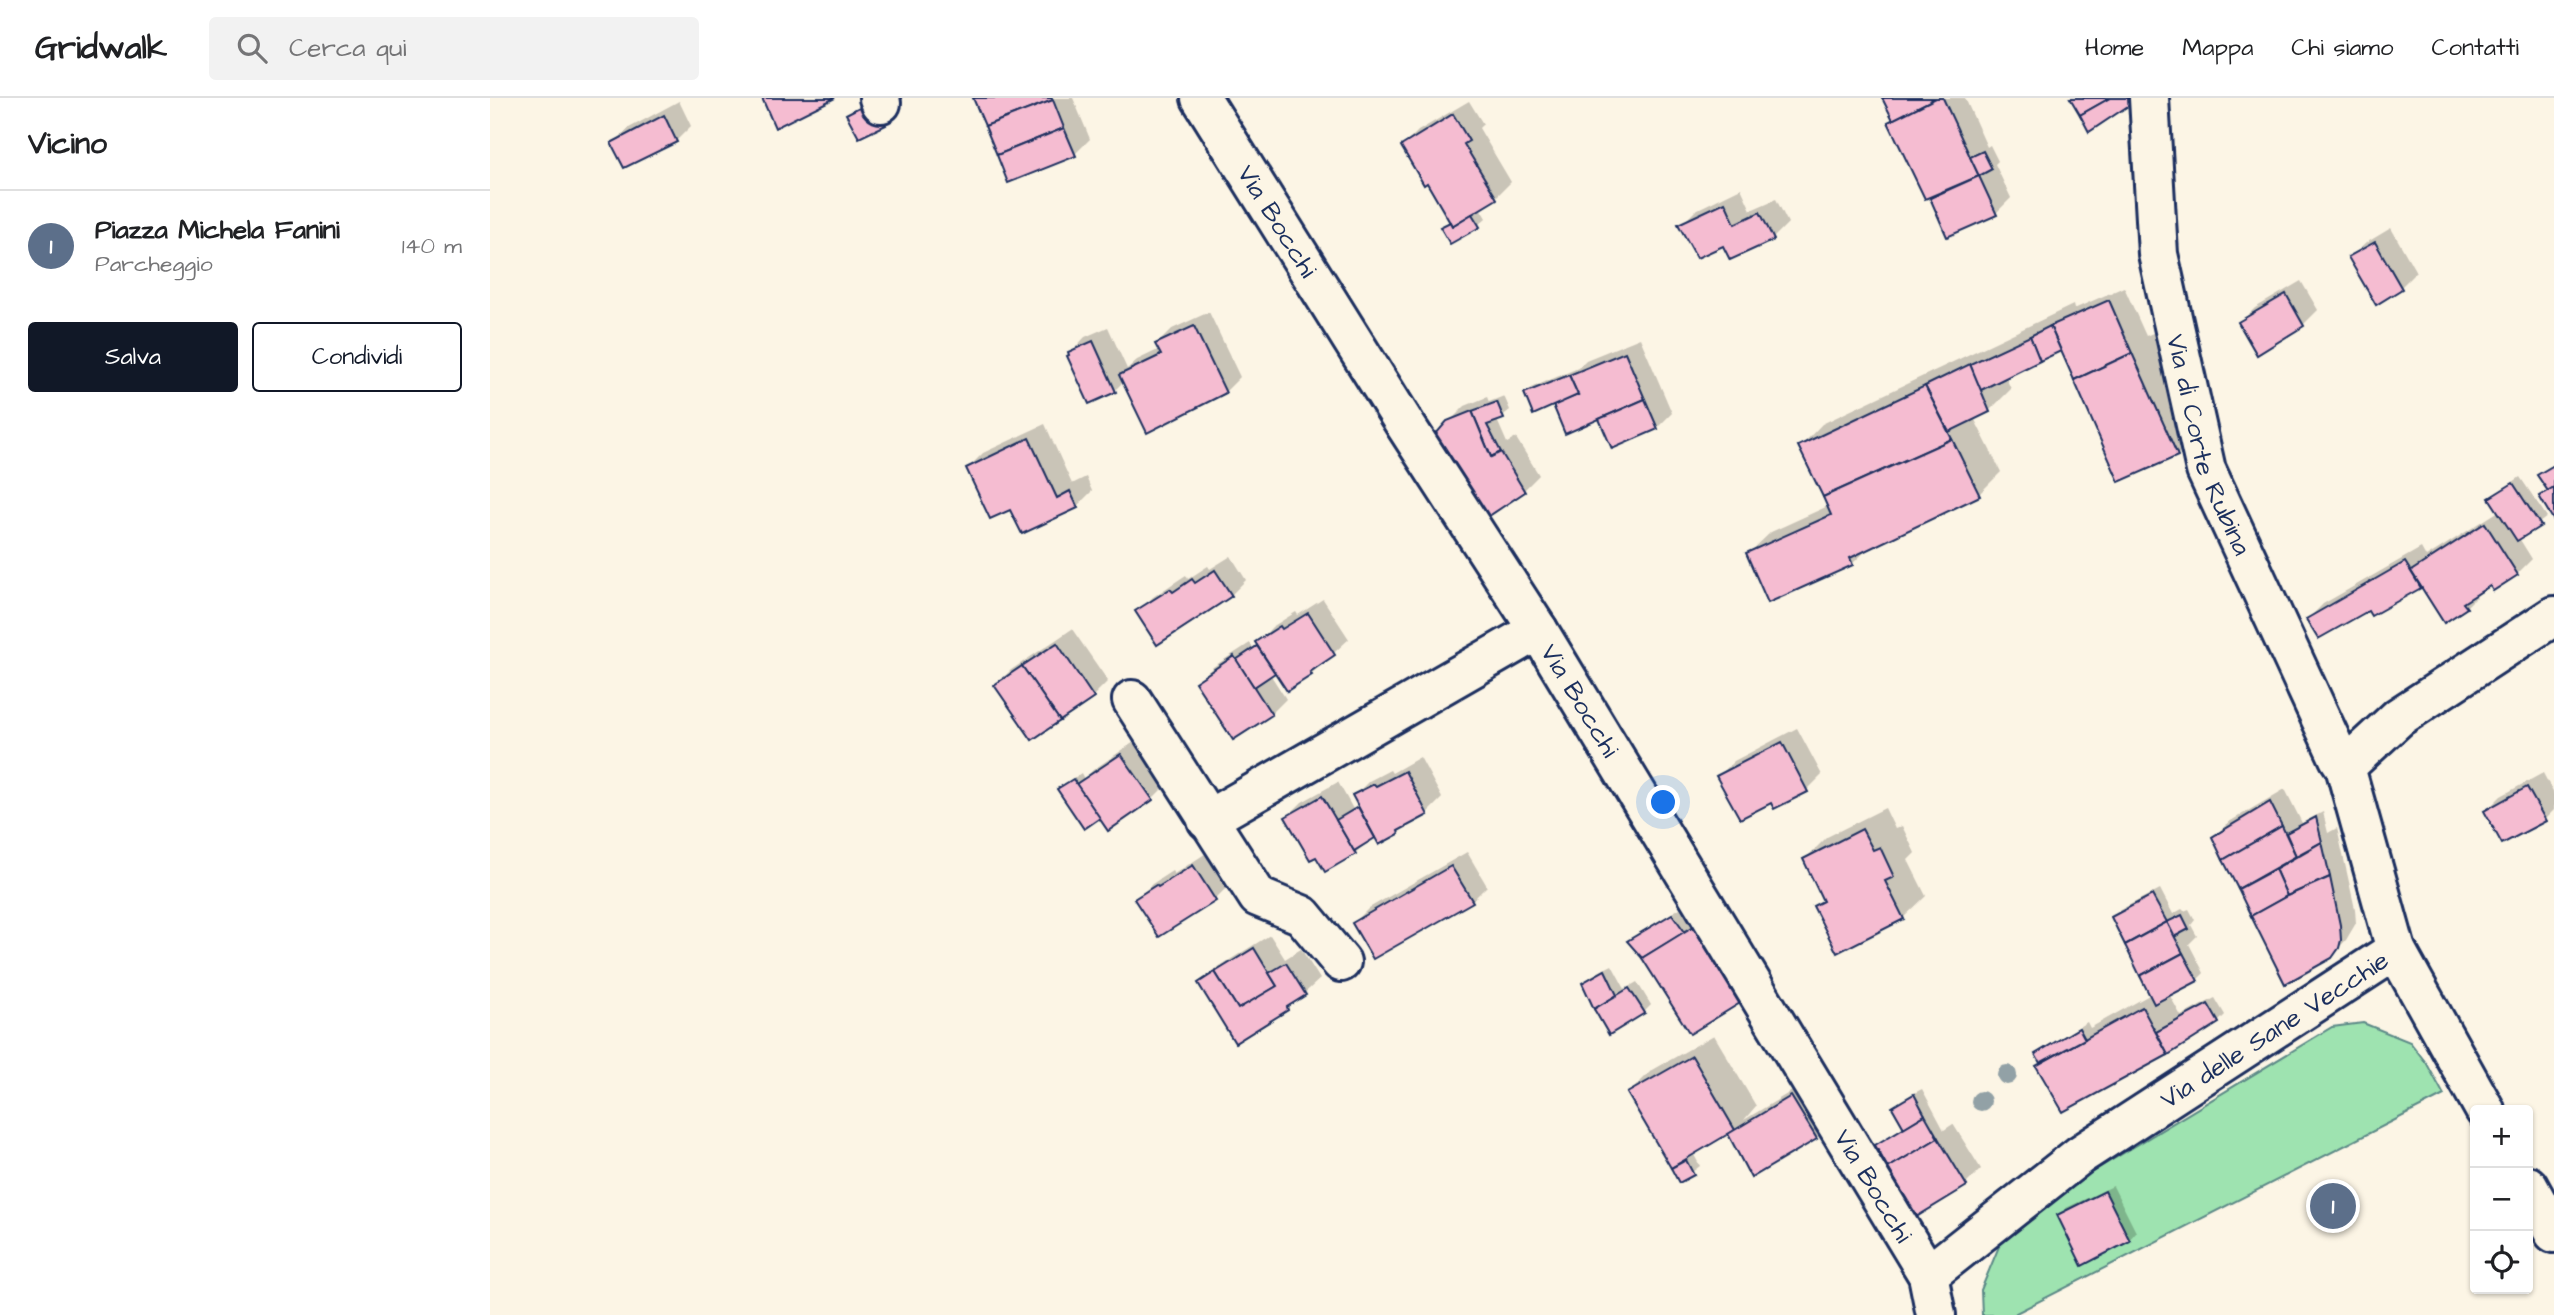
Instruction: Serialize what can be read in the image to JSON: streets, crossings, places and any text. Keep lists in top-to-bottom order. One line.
{"streets":{"street":["Via Bocchi","Via di Corte Rubina","Via delle Sane Vecchie"]},"crossings":[["Via Bocchi","Via delle Sane Vecchie"],["Via di Corte Rubina","Via delle Sane Vecchie"]],"page":{"header":"Gridwalk","search":"Cerca qui","nav":["Home","Mappa","Chi siamo","Contatti"],"heading":"Vicino","list":[{"mark":"1","name":"Piazza Michela Fanini","note":"Parcheggio","value":"140 m"}],"buttons":["Salva","Condividi"],"map_buttons":["+","−"],"pins":"1"}}
